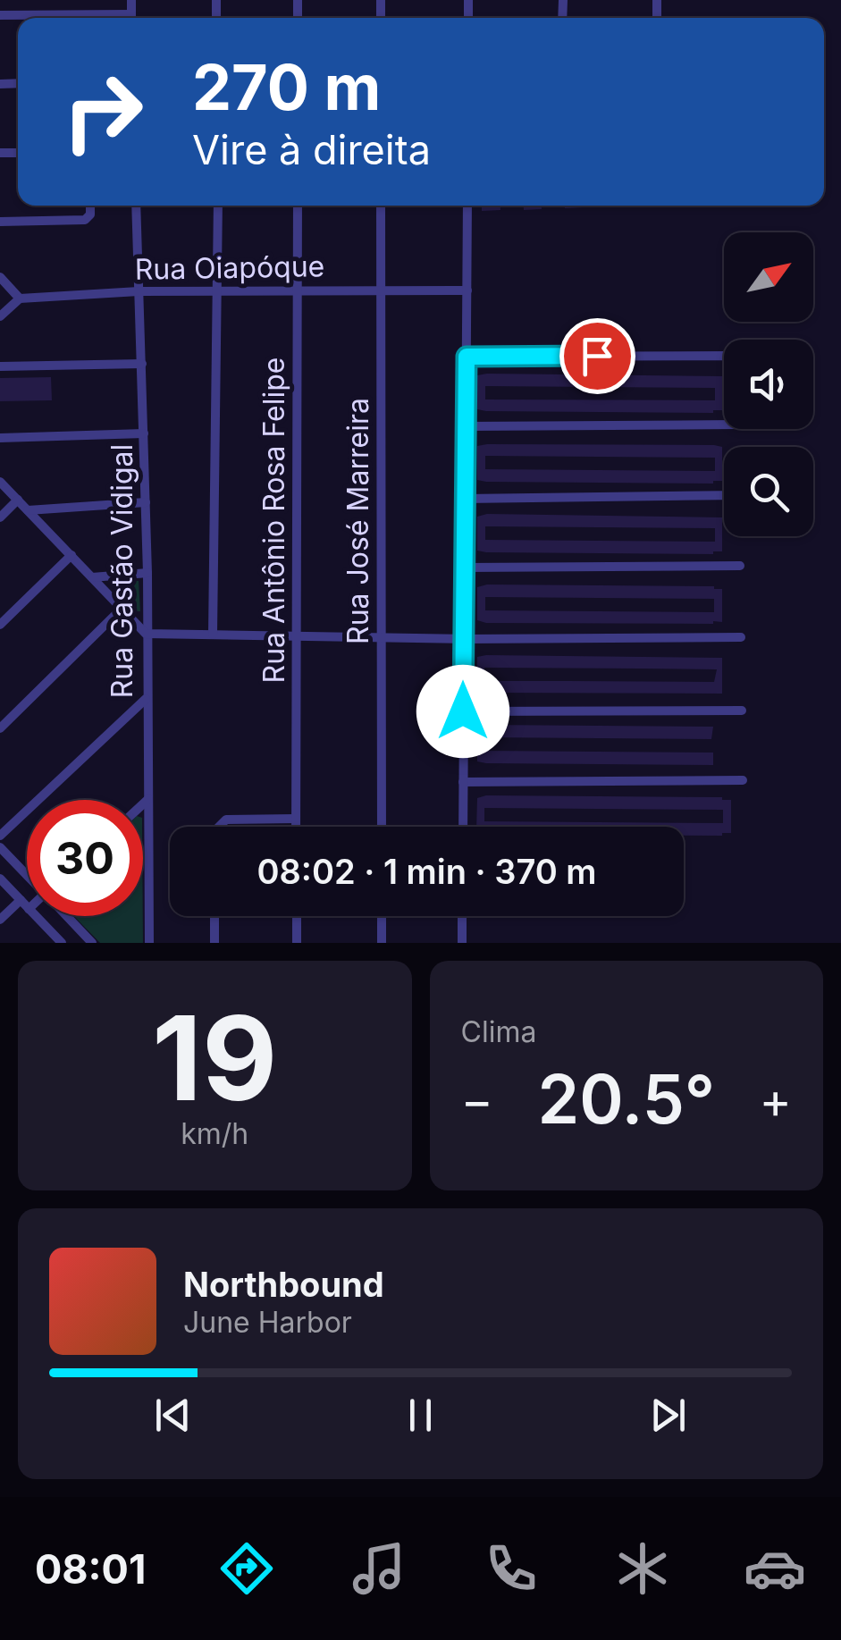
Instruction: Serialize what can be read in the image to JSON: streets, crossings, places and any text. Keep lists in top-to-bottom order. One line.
{"streets":{"street":["Rua Oiapóque","Rua Antônio Rosa Felipe","Rua José Marreira","Rua Gastão Vidigal"]},"crossings":[["Rua Oiapóque","Rua Antônio Rosa Felipe"],["Rua Oiapóque","Rua José Marreira"],["Rua Oiapóque","Rua Gastão Vidigal"]],"north":"top right","page":{"turn":["270 m","Vire à direita"],"limit":"30","trip":"08:02 · 1 min · 370 m","tile":[["19","km/h"],"Clima"],"heat":["−","20.5°","+"],"song":["Northbound","June Harbor"],"tabs":"08:01"}}
